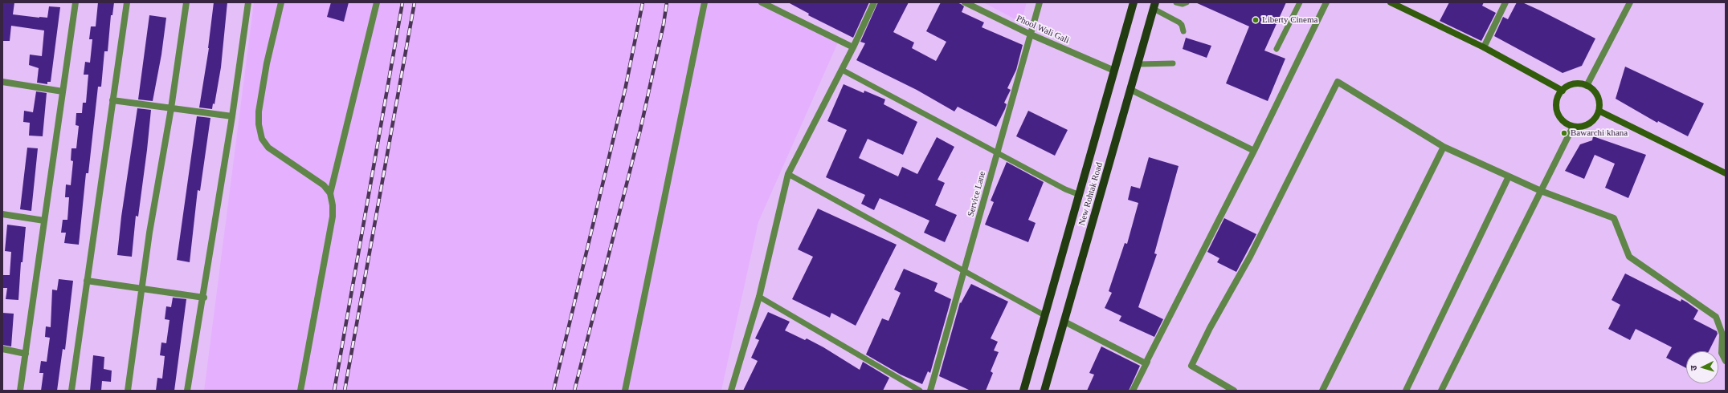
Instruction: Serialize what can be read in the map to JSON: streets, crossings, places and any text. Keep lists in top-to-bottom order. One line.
{"streets":{"main road":["New Rohtak Road"],"street":["Phool Wali Gali","Service Lane"]},"crossings":[["Phool Wali Gali","Service Lane"],["Phool Wali Gali","New Rohtak Road"]],"places":["Liberty Cinema","Bawarchi khana"],"north":"left"}
